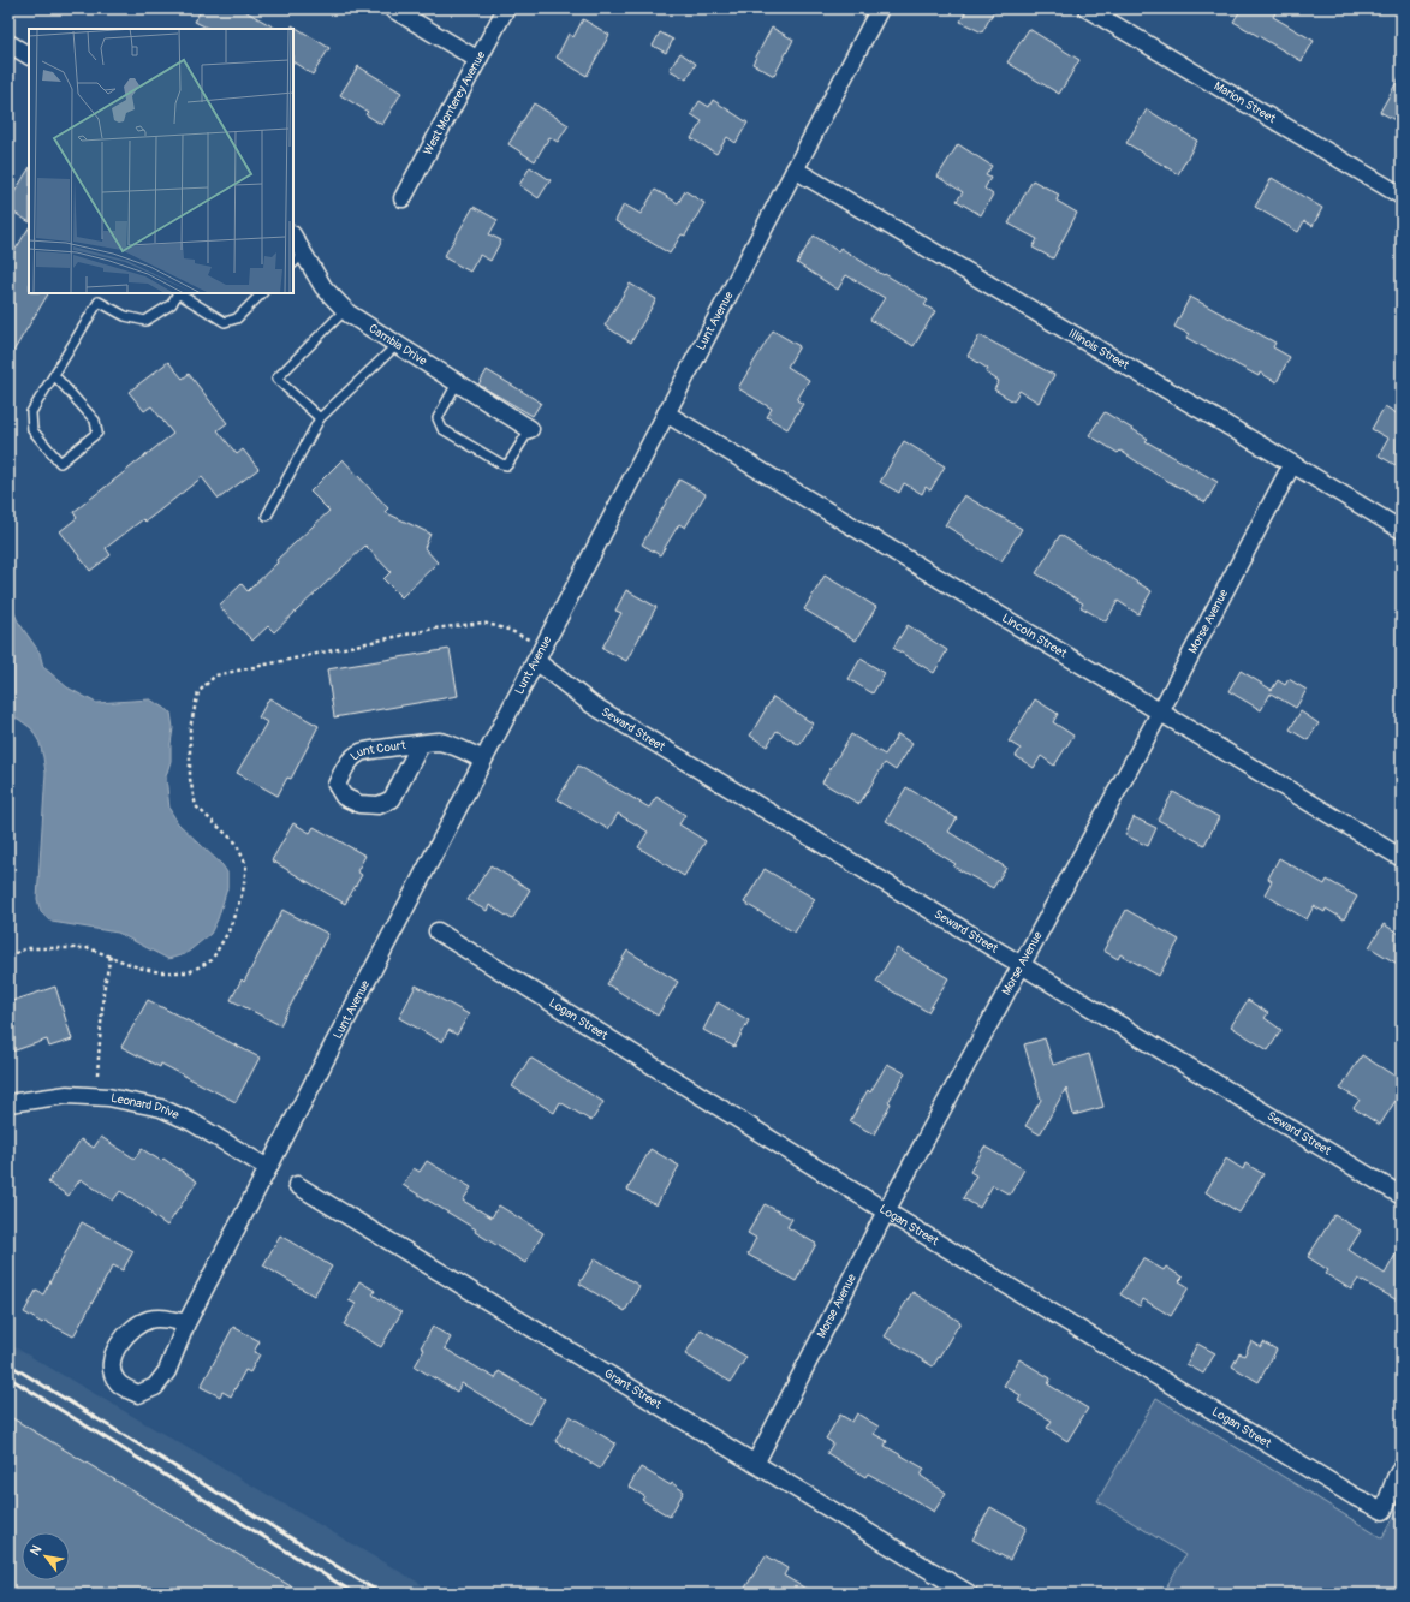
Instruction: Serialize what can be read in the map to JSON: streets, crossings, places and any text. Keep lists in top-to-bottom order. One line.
{"streets":{"street":["Marion Street","West Monterey Avenue","Lunt Avenue","Cambia Drive","Illinois Street","Morse Avenue","Lincoln Street","Seward Street","Lunt Court","Logan Street","Leonard Drive","Grant Street"]},"crossings":[["Lunt Avenue","Illinois Street"],["Lunt Avenue","Lincoln Street"],["Lunt Avenue","Seward Street"],["Lunt Avenue","Lunt Court"],["Lunt Avenue","Leonard Drive"],["Illinois Street","Morse Avenue"],["Morse Avenue","Lincoln Street"],["Morse Avenue","Seward Street"],["Morse Avenue","Logan Street"],["Morse Avenue","Grant Street"]],"north":"top left"}
